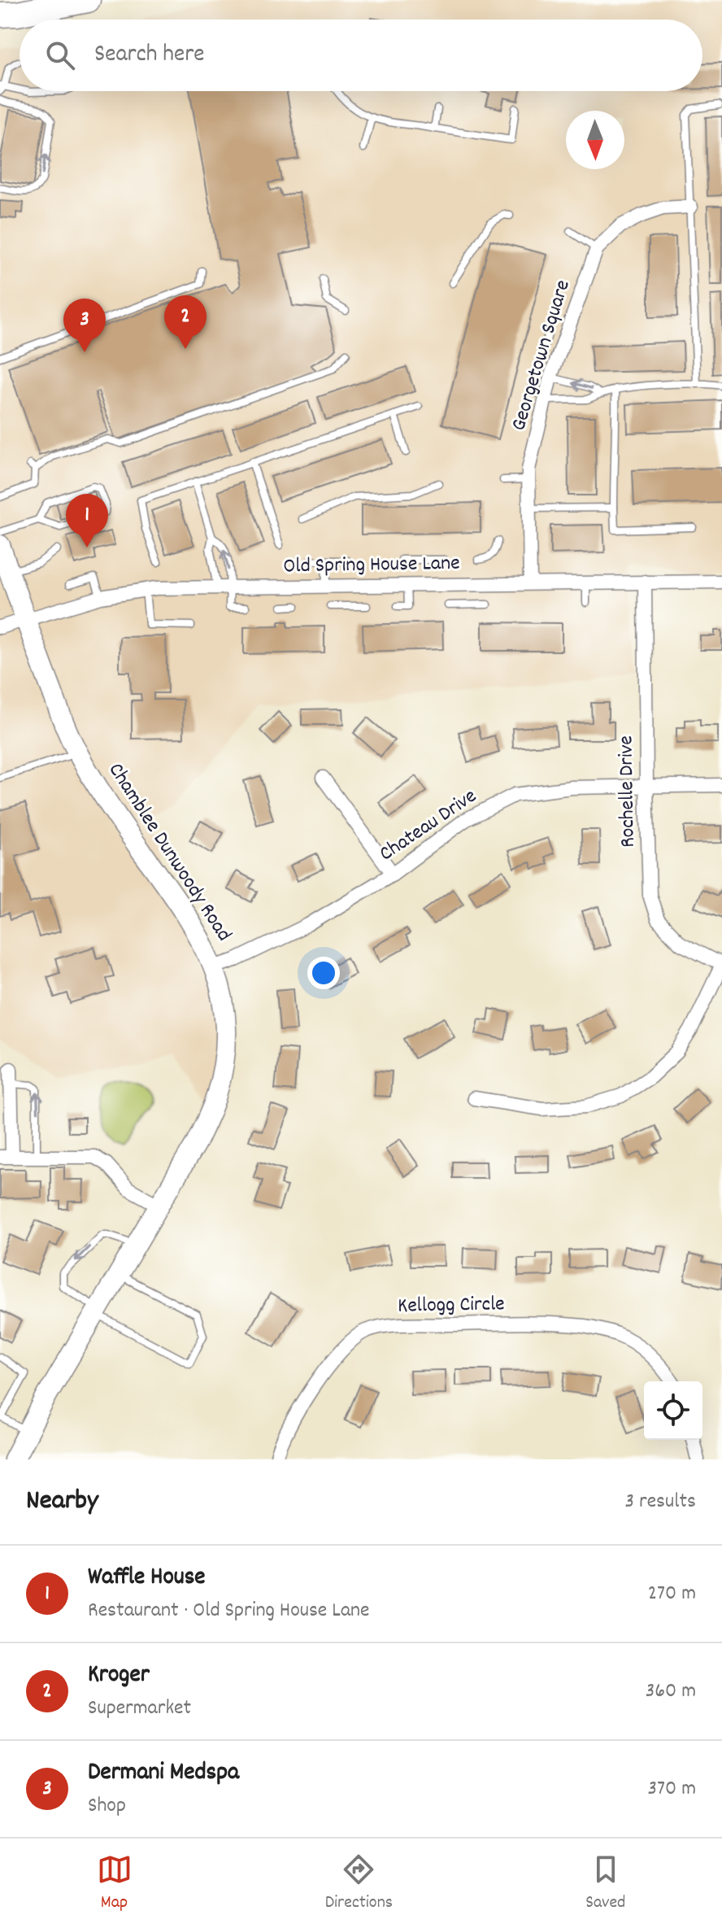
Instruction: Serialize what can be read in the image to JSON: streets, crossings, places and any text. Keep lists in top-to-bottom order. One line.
{"streets":{"street":["Georgetown Square","Old Spring House Lane","Rochelle Drive","Chateau Drive","Chamblee Dunwoody Road","Kellogg Circle"]},"crossings":[["Georgetown Square","Old Spring House Lane"],["Old Spring House Lane","Rochelle Drive"],["Old Spring House Lane","Chamblee Dunwoody Road"],["Rochelle Drive","Chateau Drive"],["Chateau Drive","Chamblee Dunwoody Road"]],"north":"bottom","page":{"search":"Search here","pins":["2","3","1"],"heading":["Nearby","3 results"],"list":[{"mark":"1","name":"Waffle House","note":"Restaurant · Old Spring House Lane","value":"270 m"},{"mark":"2","name":"Kroger","note":"Supermarket","value":"360 m"},{"mark":"3","name":"Dermani Medspa","note":"Shop","value":"370 m"}],"nav":["Map","Directions","Saved"]}}
